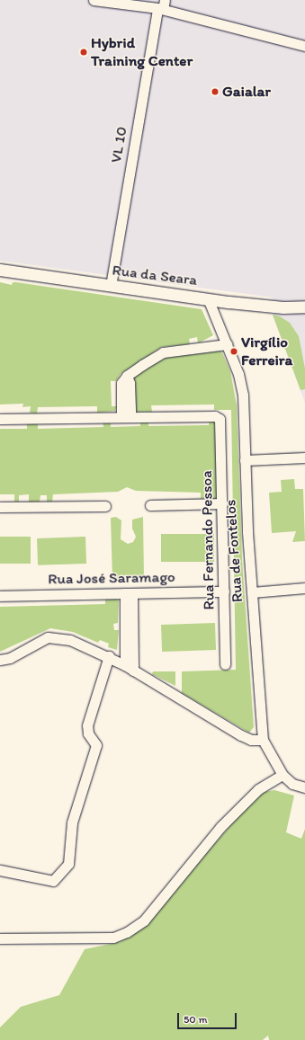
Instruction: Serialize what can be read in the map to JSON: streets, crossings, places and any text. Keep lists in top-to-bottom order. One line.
{"streets":{"street":["VL 10","Rua da Seara","Rua Fernando Pessoa","Rua de Fontelos","Rua José Saramago"]},"crossings":[["VL 10","Rua da Seara"],["Rua da Seara","Rua de Fontelos"],["Rua Fernando Pessoa","Rua José Saramago"]],"places":["Hybrid Training Center","Gaialar","Virgílio Ferreira"],"scale_bar":"50 m"}
